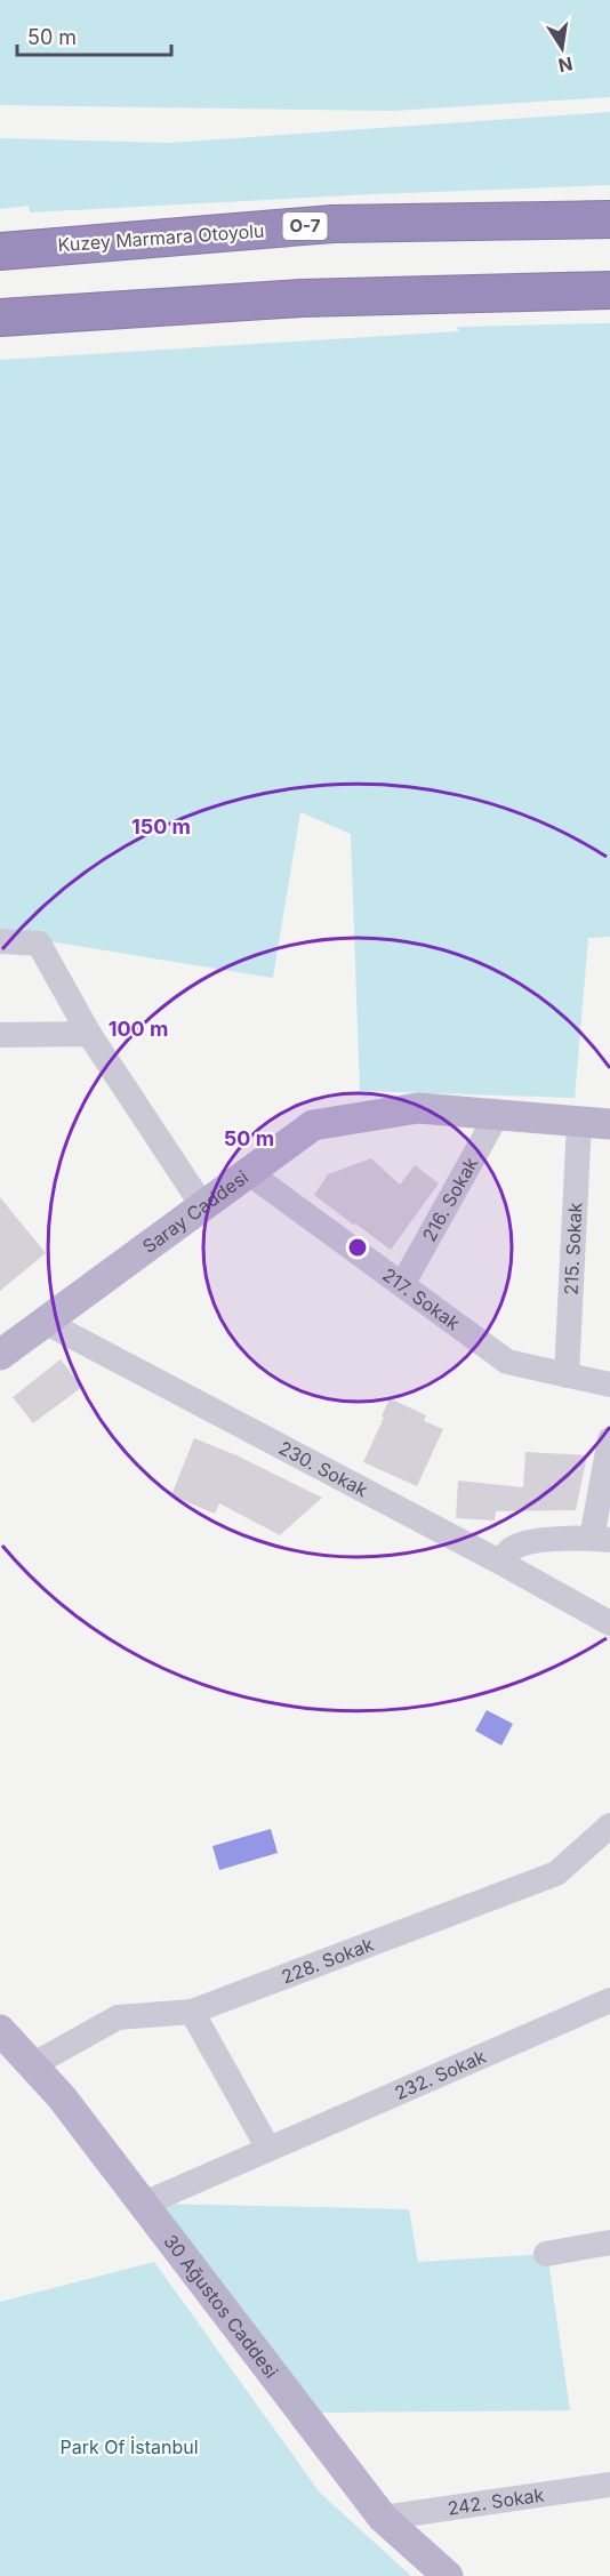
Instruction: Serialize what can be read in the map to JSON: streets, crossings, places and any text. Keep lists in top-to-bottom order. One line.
{"streets":{"highway":["O-7","Kuzey Marmara Otoyolu"],"main road":["Saray Caddesi","30 Ağustos Caddesi"],"street":["216. Sokak","215. Sokak","217. Sokak","230. Sokak","228. Sokak","232. Sokak","242. Sokak"]},"crossings":[["216. Sokak","Saray Caddesi"],["216. Sokak","217. Sokak"],["Saray Caddesi","215. Sokak"],["Saray Caddesi","217. Sokak"],["Saray Caddesi","230. Sokak"],["215. Sokak","217. Sokak"],["228. Sokak","30 Ağustos Caddesi"],["232. Sokak","30 Ağustos Caddesi"],["30 Ağustos Caddesi","242. Sokak"]],"parks":["Park Of İstanbul"],"scale_bar":"50 m","north":"bottom","rings":["150 m","100 m","50 m"]}
